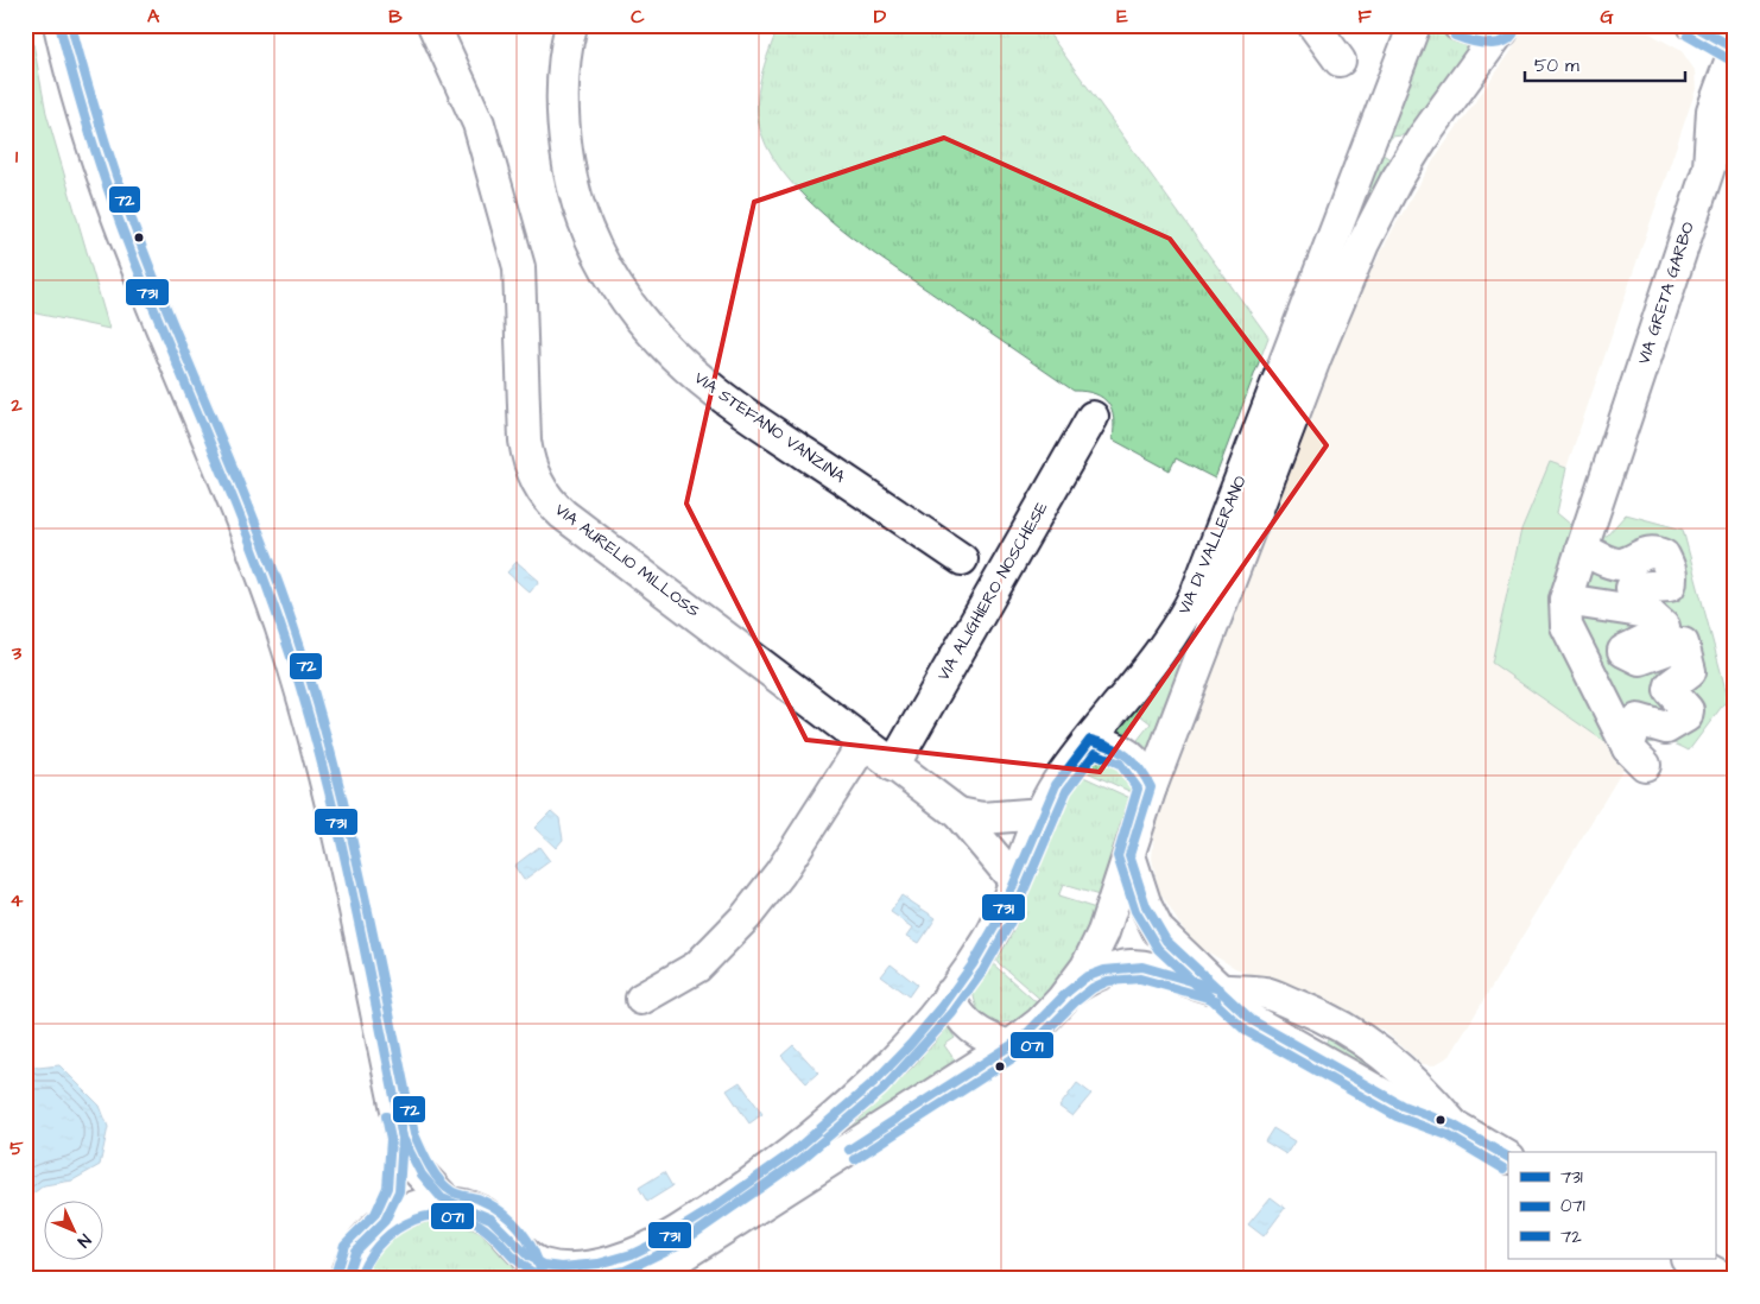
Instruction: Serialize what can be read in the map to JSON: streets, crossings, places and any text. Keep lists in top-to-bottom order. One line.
{"streets":{"street":["VIA GRETA GARBO","VIA STEFANO VANZINA","VIA DI VALLERANO","VIA AURELIO MILLOSS","VIA ALIGHIERO NOSCHESE"]},"crossings":[["VIA DI VALLERANO","VIA AURELIO MILLOSS"],["VIA AURELIO MILLOSS","VIA ALIGHIERO NOSCHESE"]],"lines":["transit line 731","transit line 72","transit line 071"],"legend":["731","071","72"],"scale_bar":"50 m","north":"bottom right","grid":{"columns":["A","B","C","D","E","F","G"],"rows":["1","2","3","4","5"]}}
